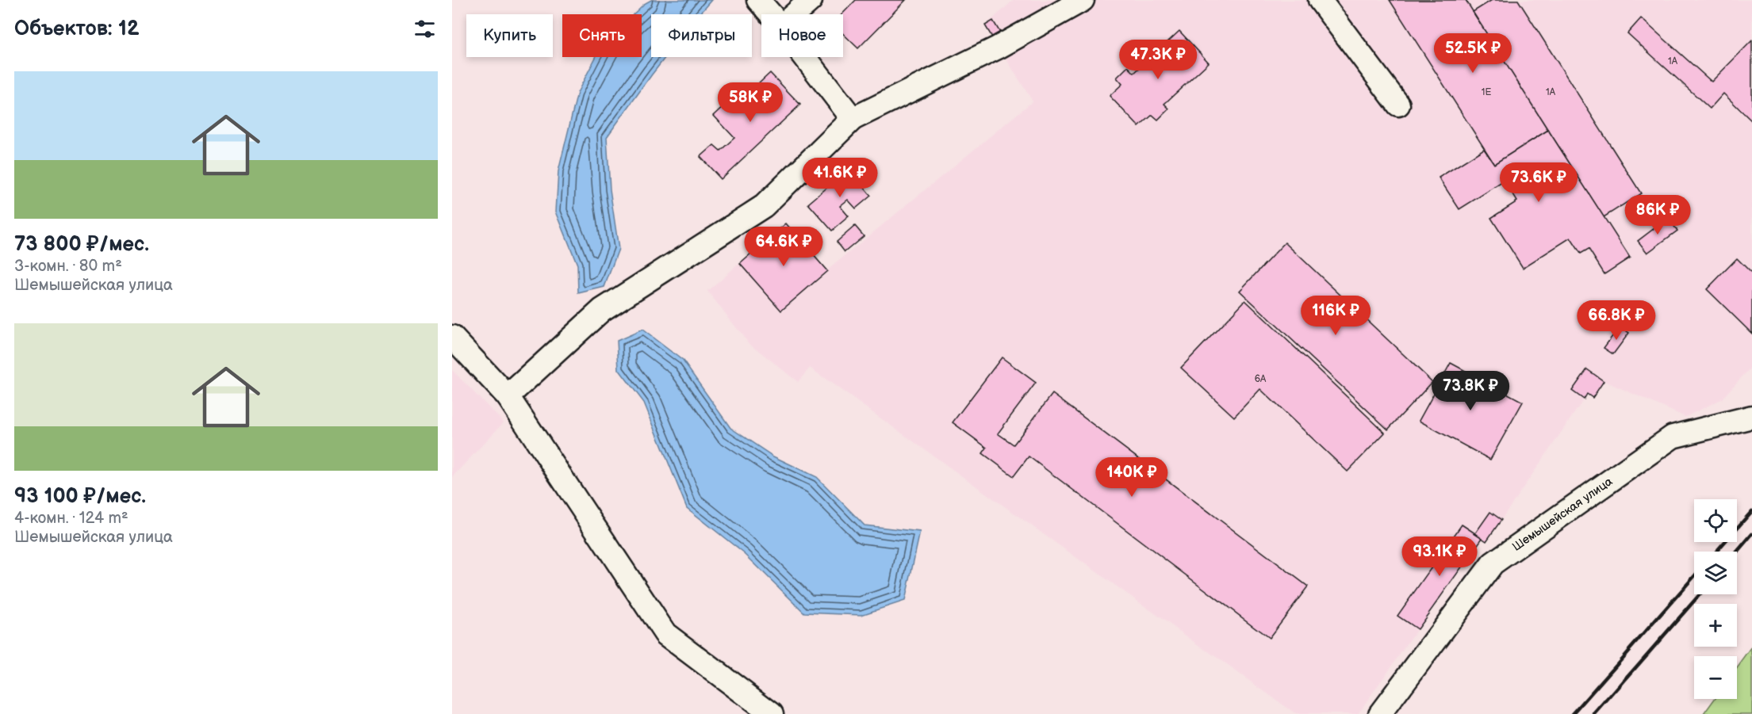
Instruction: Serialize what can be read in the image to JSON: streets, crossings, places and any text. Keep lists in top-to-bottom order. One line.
{"streets":{"street":["Шемышейская улица"]},"house_numbers":["1А","1Е","1А","6А"],"page":{"heading":"Объектов: 12","chip":["Купить","Снять","Фильтры","Новое"],"price":["52.5K ₽","47.3K ₽","58K ₽","41.6K ₽","73.6K ₽","86K ₽","64.6K ₽","116K ₽","66.8K ₽","73.8K ₽","140K ₽","93.1K ₽"],"list":[{"name":"73 800 ₽/мес.","note":"3-комн. · 80 m² · Шемышейская улица"},{"name":"93 100 ₽/мес.","note":"4-комн. · 124 m² · Шемышейская улица"}],"map_buttons":["+","−"]}}
